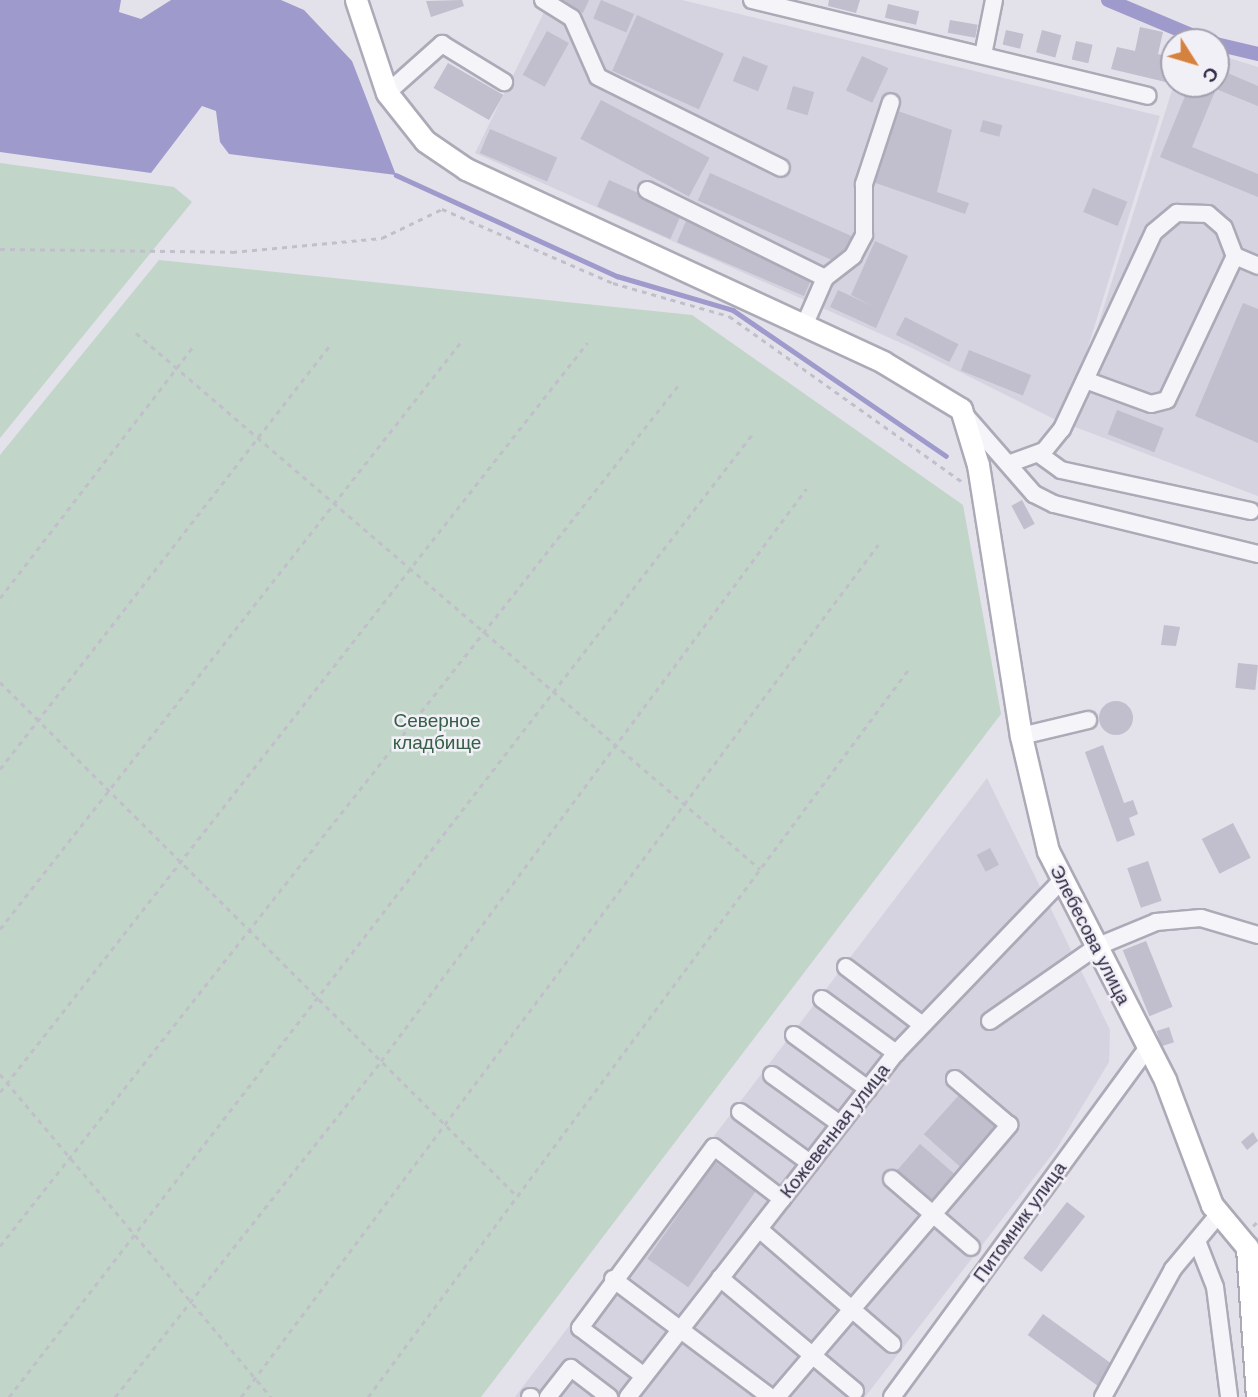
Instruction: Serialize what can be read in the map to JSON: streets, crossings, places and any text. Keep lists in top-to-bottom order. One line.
{"streets":{"main road":["Элебесова улица"],"street":["Кожевенная улица","Питомник улица"]},"crossings":[["Элебесова улица","Кожевенная улица"],["Элебесова улица","Питомник улица"]],"parks":["Северное кладбище"],"north":"bottom right"}
